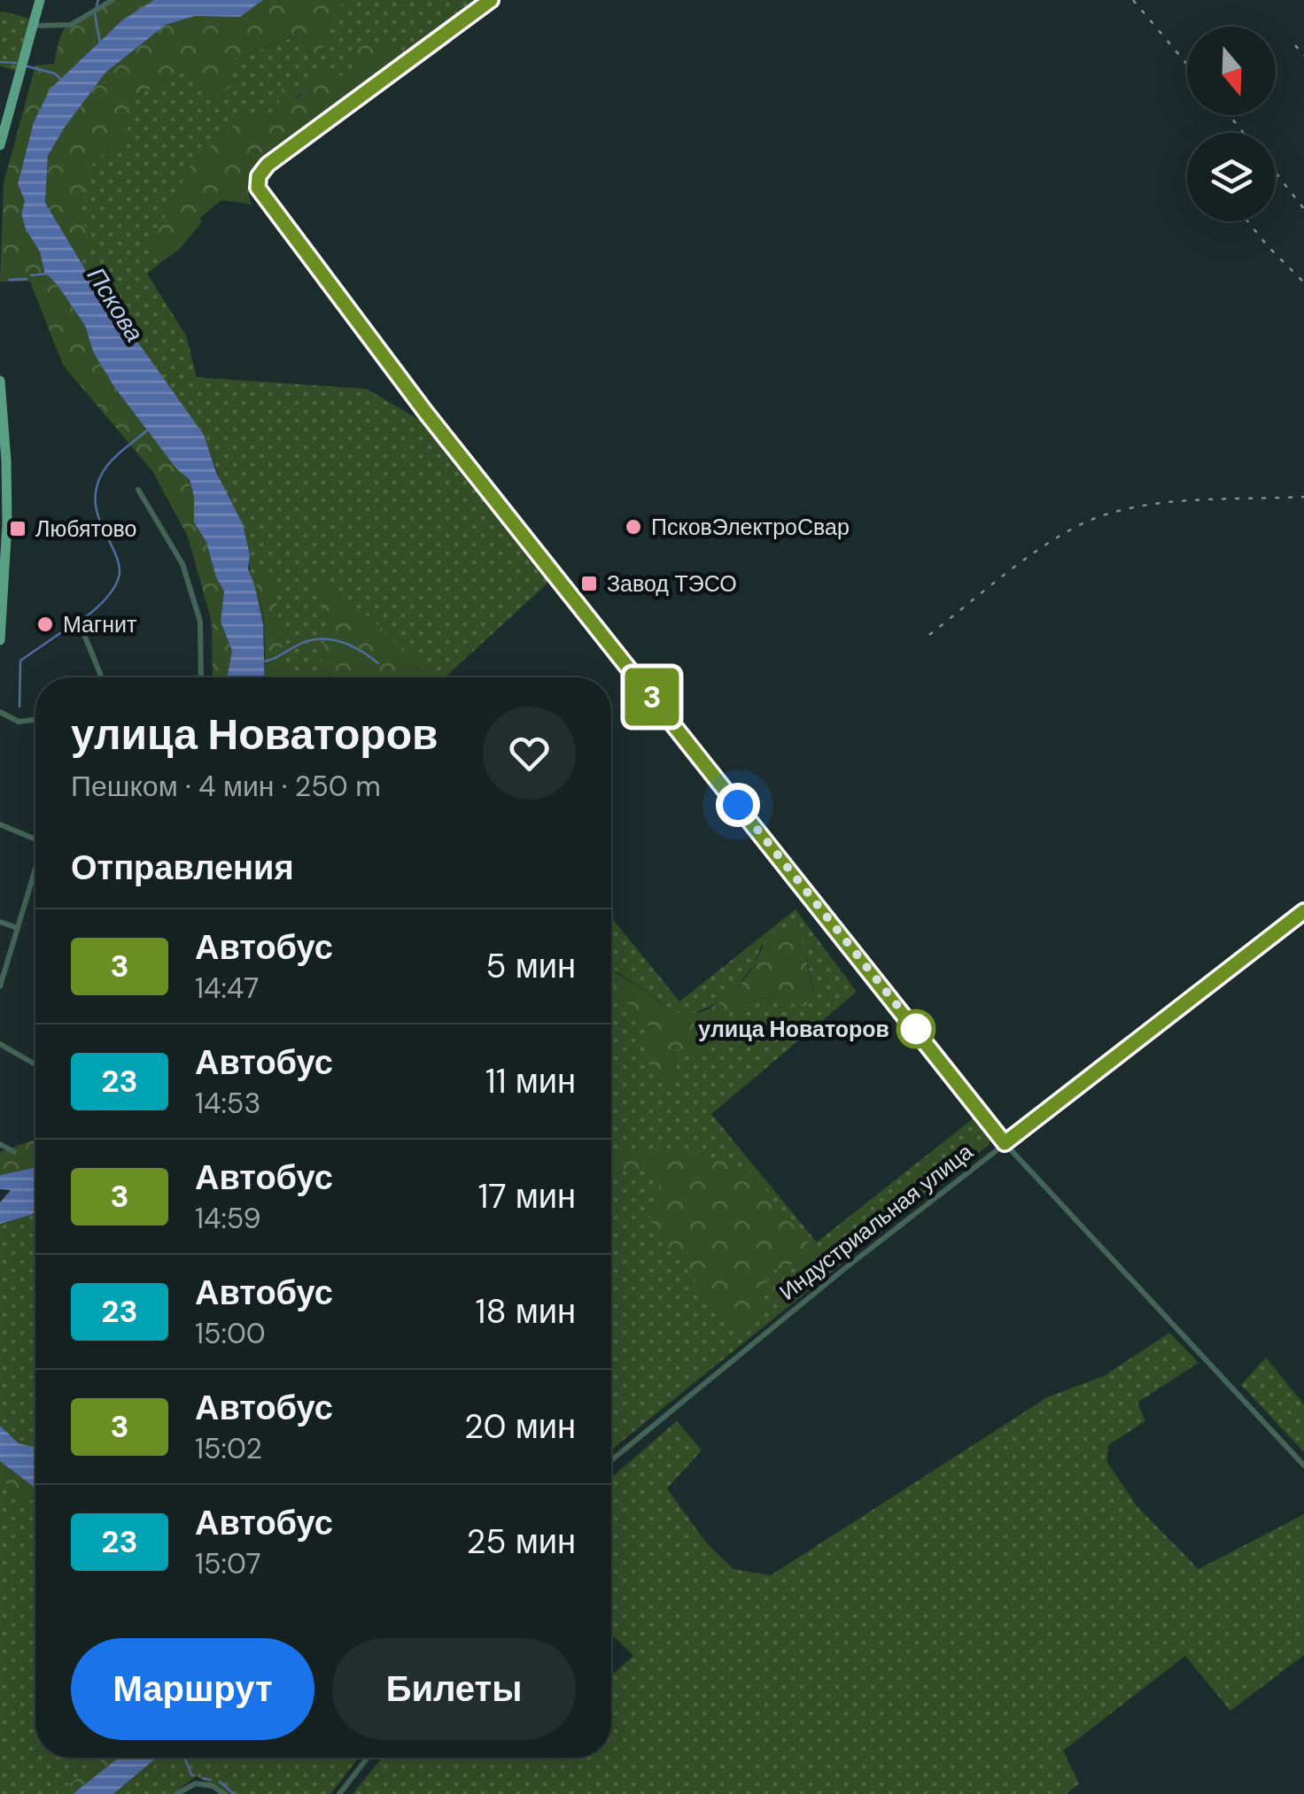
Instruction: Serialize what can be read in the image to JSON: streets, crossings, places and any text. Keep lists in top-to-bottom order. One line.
{"streets":{"street":["Индустриальная улица"]},"water":["Пскова"],"places":{"other":["ПсковЭлектроСвар","Магнит","улица Новаторов"],"transit":["Любятово","Завод ТЭСО"]},"lines":["bus line 3"],"north":"bottom","page":{"on_map":"3","heading":[["улица Новаторов","Пешком · 4 мин · 250 m"],"Отправления"],"list":[{"mark":"3","name":"Автобус","note":"14:47","value":"5 мин"},{"mark":"23","name":"Автобус","note":"14:53","value":"11 мин"},{"mark":"3","name":"Автобус","note":"14:59","value":"17 мин"},{"mark":"23","name":"Автобус","note":"15:00","value":"18 мин"},{"mark":"3","name":"Автобус","note":"15:02","value":"20 мин"},{"mark":"23","name":"Автобус","note":"15:07","value":"25 мин"}],"buttons":["Маршрут","Билеты"]}}
